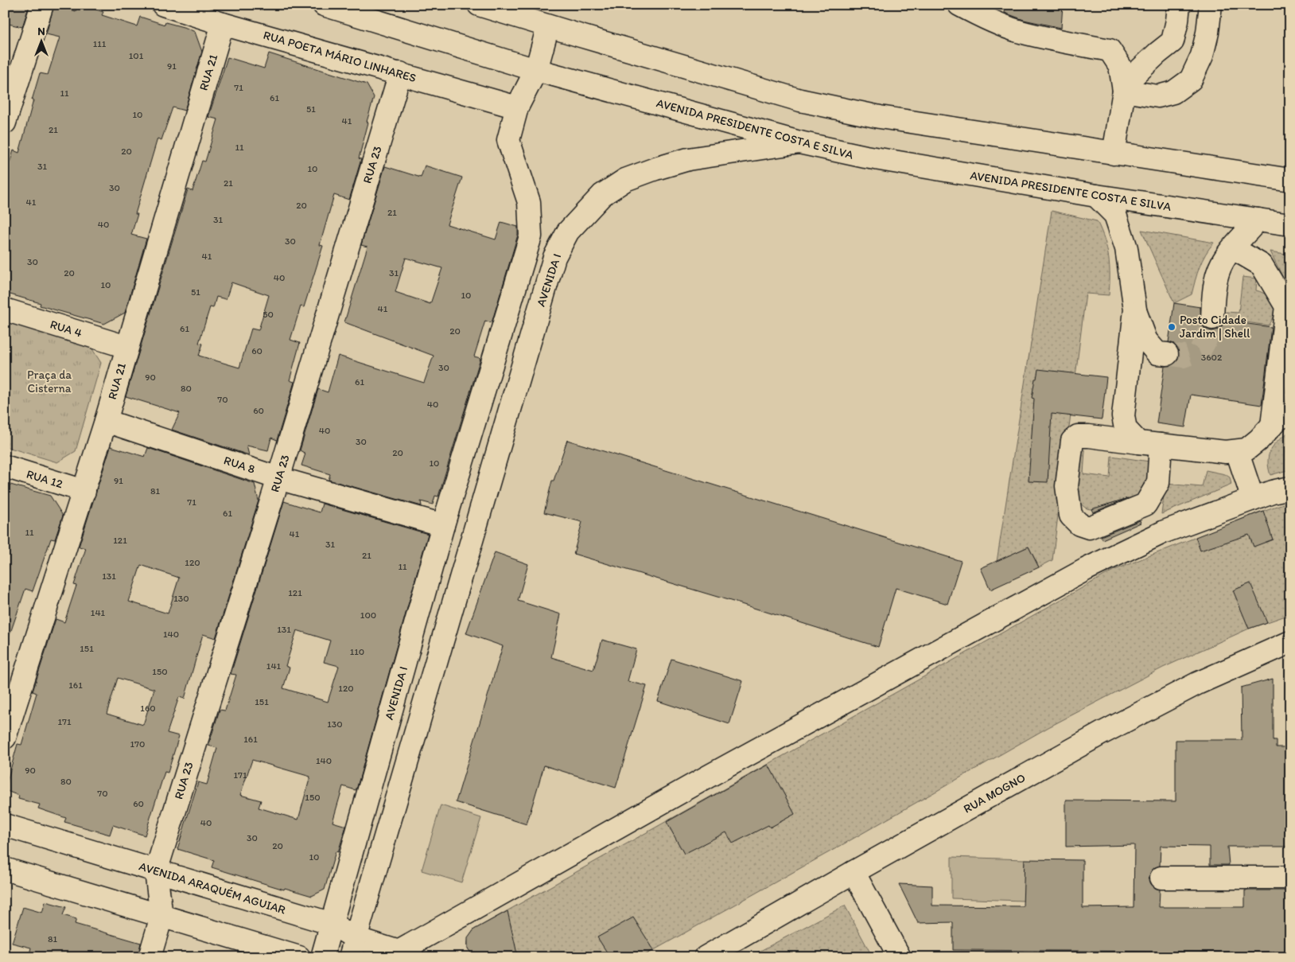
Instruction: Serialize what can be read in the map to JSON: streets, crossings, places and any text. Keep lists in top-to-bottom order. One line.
{"streets":{"street":["RUA POETA MÁRIO LINHARES","RUA 21","AVENIDA PRESIDENTE COSTA E SILVA","RUA 23","AVENIDA I","RUA 4","RUA 8","RUA 12","RUA MOGNO","AVENIDA ARAQUÉM AGUIAR"]},"crossings":[["RUA POETA MÁRIO LINHARES","RUA 21"],["RUA POETA MÁRIO LINHARES","RUA 23"],["RUA POETA MÁRIO LINHARES","AVENIDA I"],["RUA 21","RUA 4"],["RUA 21","RUA 8"],["RUA 21","RUA 12"],["AVENIDA PRESIDENTE COSTA E SILVA","AVENIDA I"],["RUA 23","RUA 8"],["RUA 23","AVENIDA ARAQUÉM AGUIAR"],["AVENIDA I","RUA 8"],["AVENIDA I","AVENIDA ARAQUÉM AGUIAR"]],"parks":["Praça da Cisterna"],"places":["Posto Cidade Jardim | Shell"],"house_numbers":["111","101","91","71","11","61","51","10","41","21","11","20","31","10","21","30","41","20","21","31","40","30","41","30","20","31","40","10","51","10","41","50","61","20","60","3602","30","90","61","80","70","40","60","40","30","20","10","91","81","71","61","11","41","121","31","21","120","11","131","121","130","141","100","131","140","151","110","141","150","161","120","151","160","171","130","161","170","140","90","171","80","70","150","60","40","30","20","10","81"],"north":"top"}
